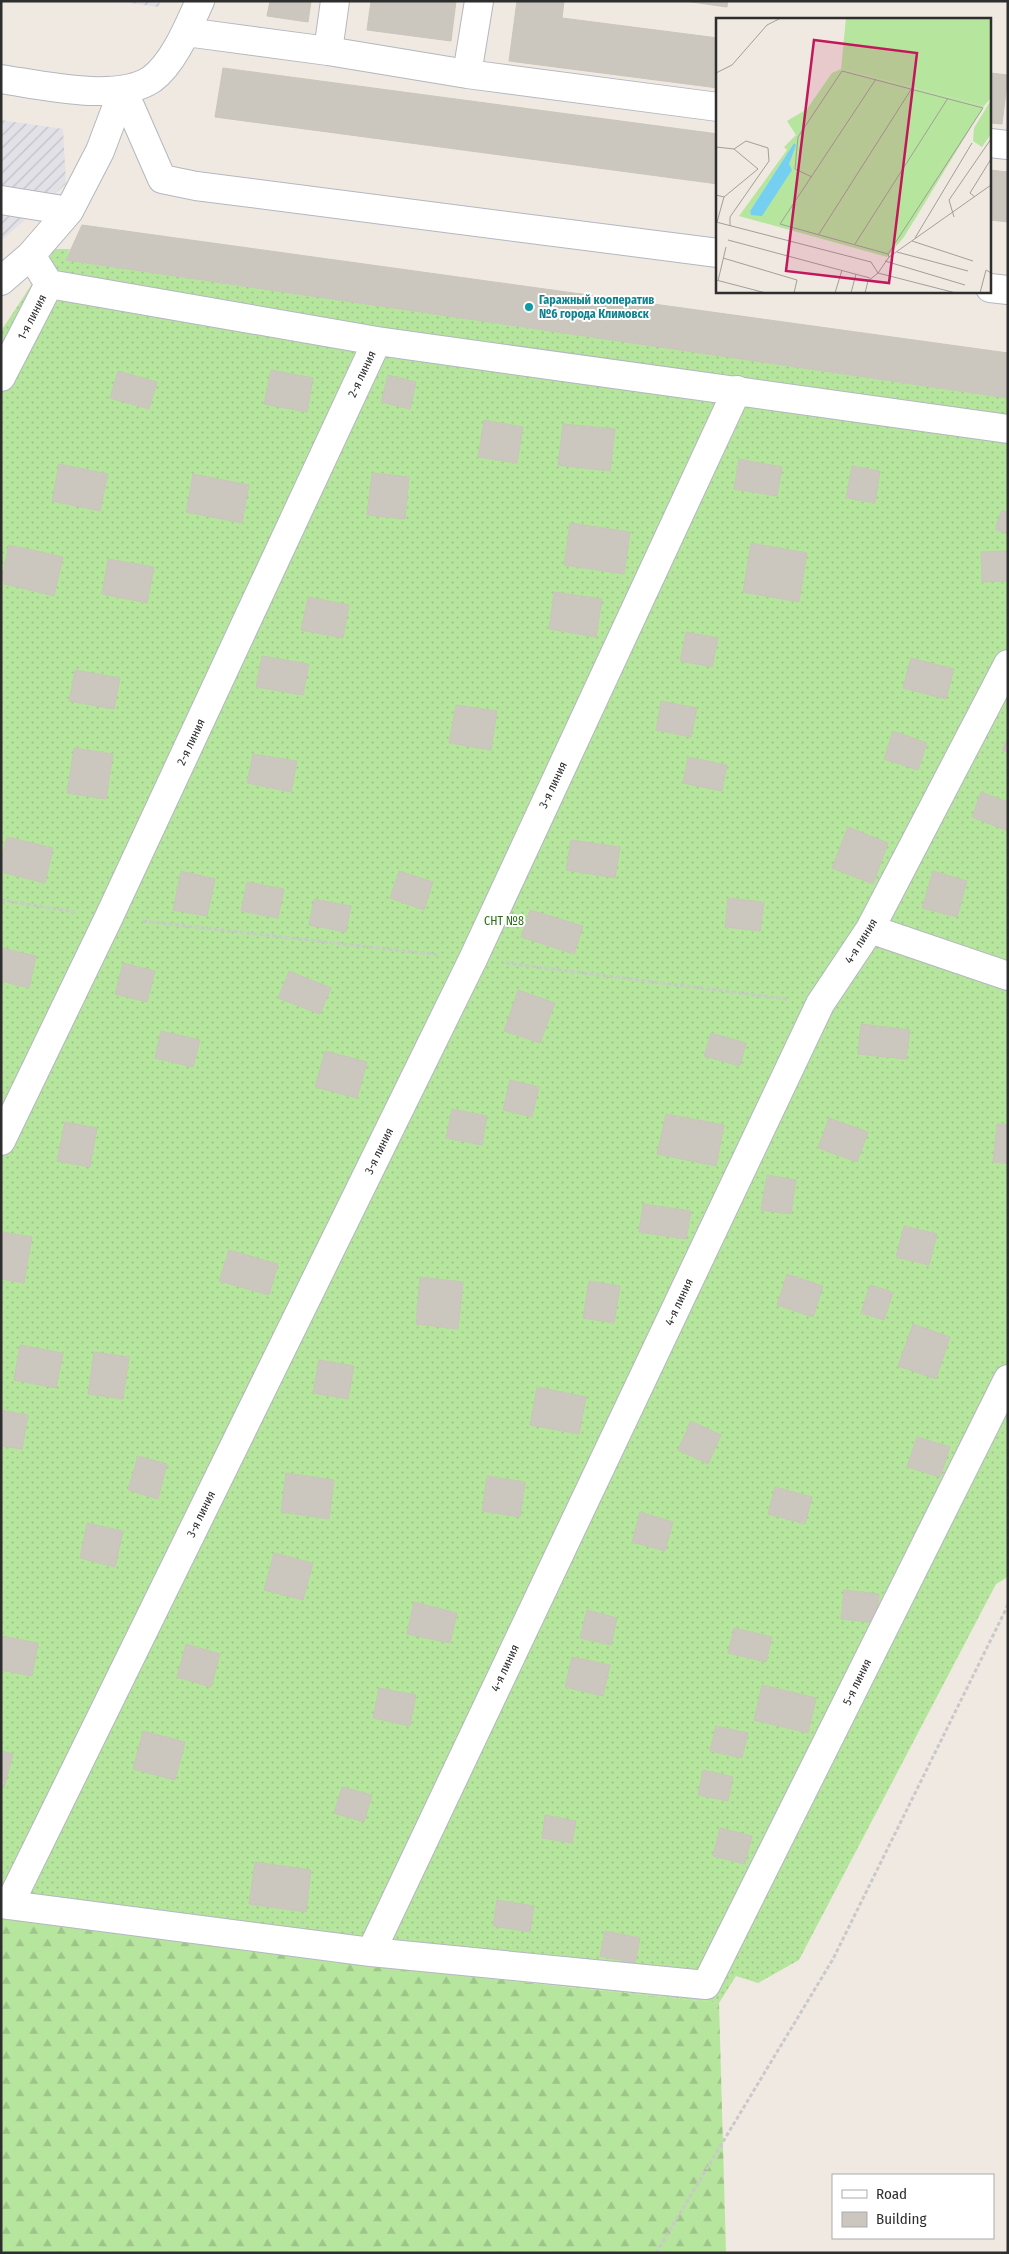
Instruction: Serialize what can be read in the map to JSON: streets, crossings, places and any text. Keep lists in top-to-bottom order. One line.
{"streets":{"street":["1-я линия","2-я линия","3-я линия","4-я линия","5-я линия"]},"crossings":[["4-я линия","5-я линия"]],"parks":["СНТ №8"],"places":["Гаражный кооператив №6 города Климовск"],"legend":["Road","Building"]}
